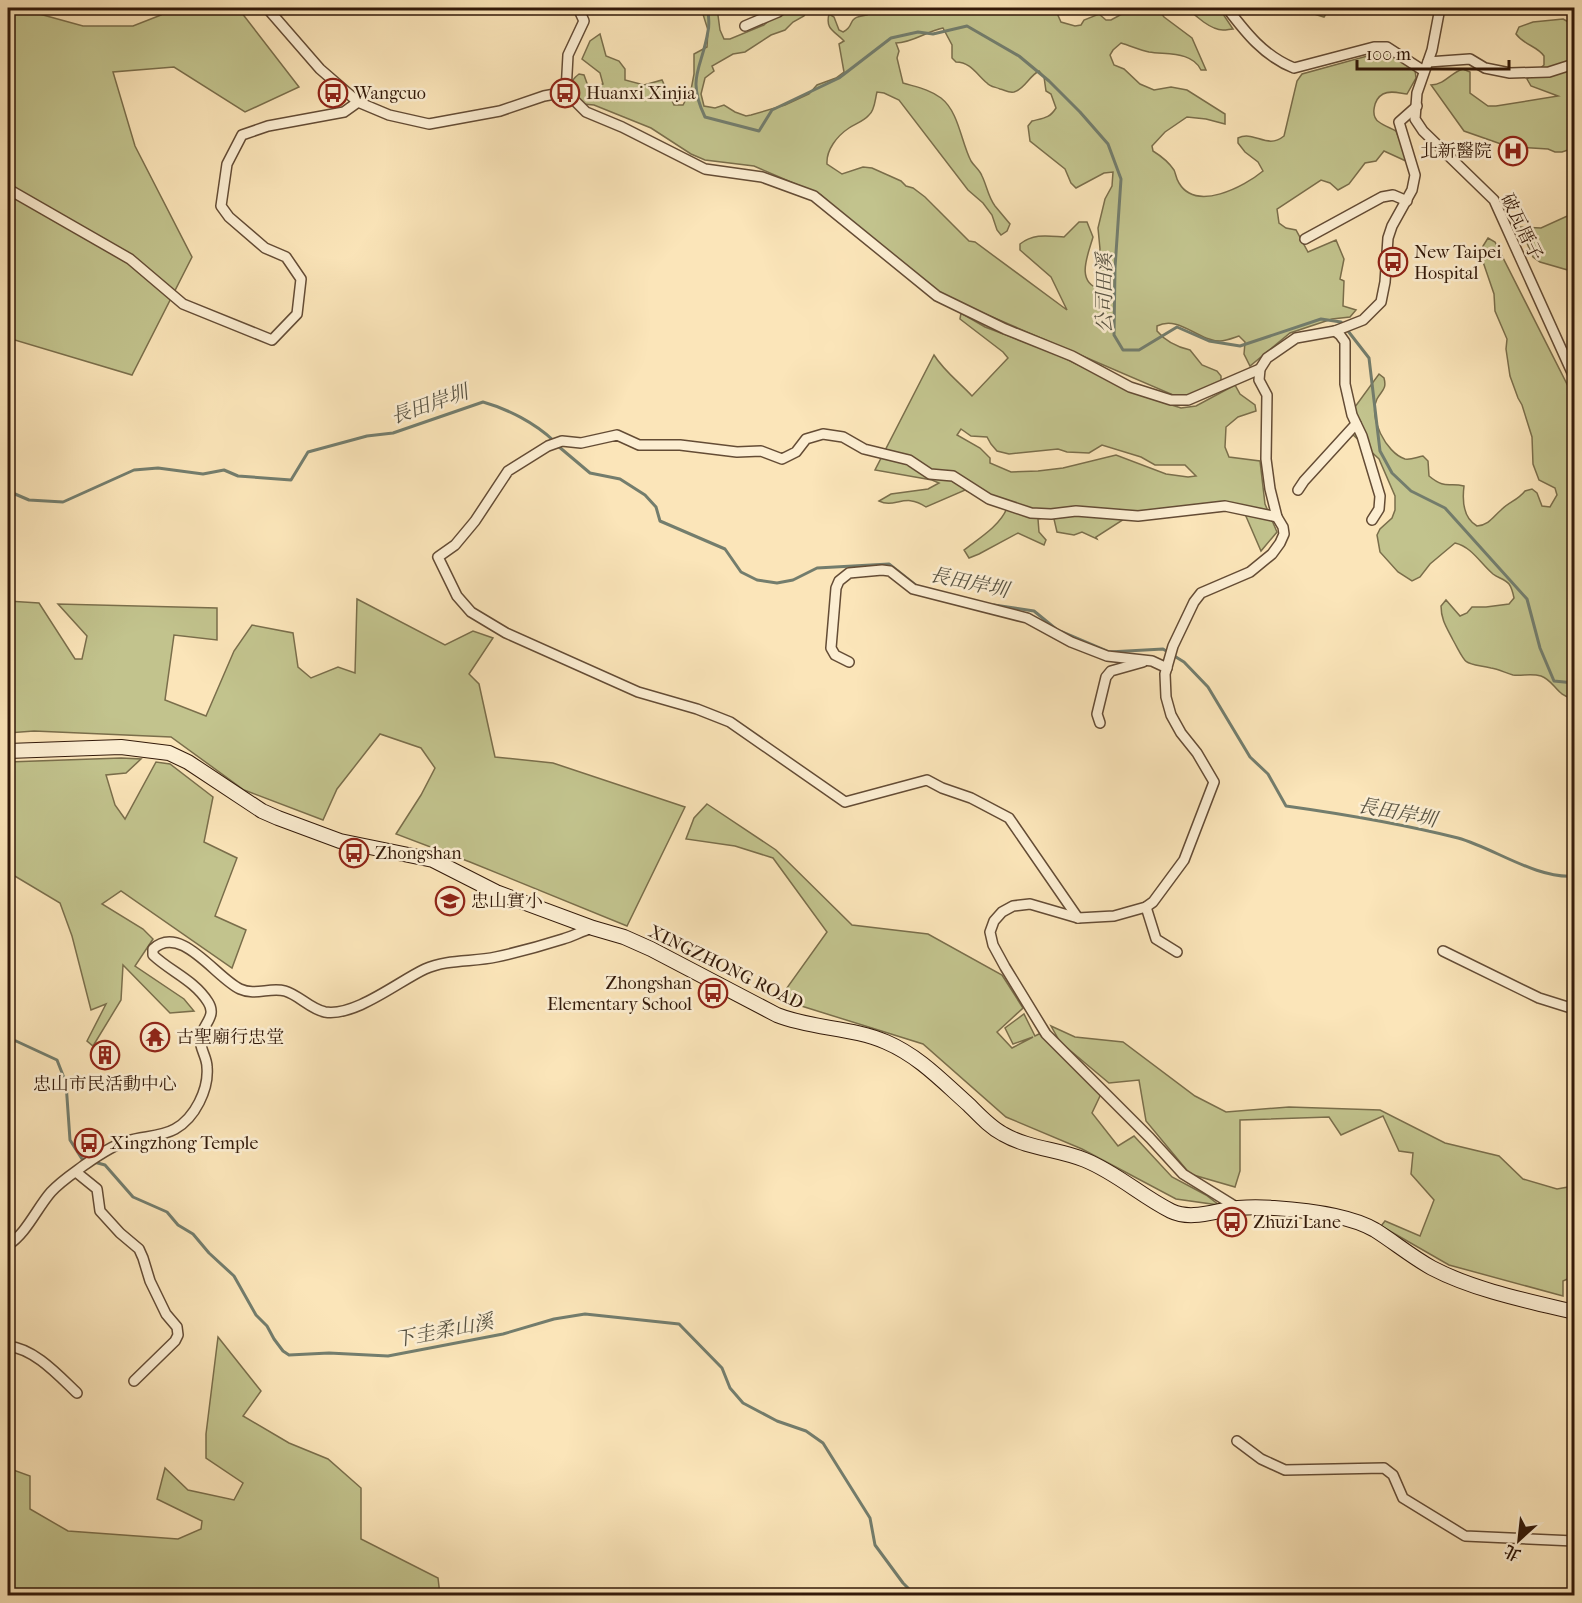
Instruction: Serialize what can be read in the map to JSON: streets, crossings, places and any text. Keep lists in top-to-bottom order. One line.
{"streets":{"street":["破瓦厝子","XINGZHONG ROAD"]},"water":["公司田溪","長田岸圳","下圭柔山溪"],"places":{"bus stop":["Wangcuo","Huanxi Xinjia","New Taipei Hospital","Zhongshan","Zhongshan Elementary School","Xingzhong Temple","Zhuzi Lane"],"hospital":["北新醫院"],"school or university":["忠山實小"],"temple":["古聖廟行忠堂"],"building":["忠山市民活動中心"]},"scale_bar":"100 m","north":"bottom left"}
